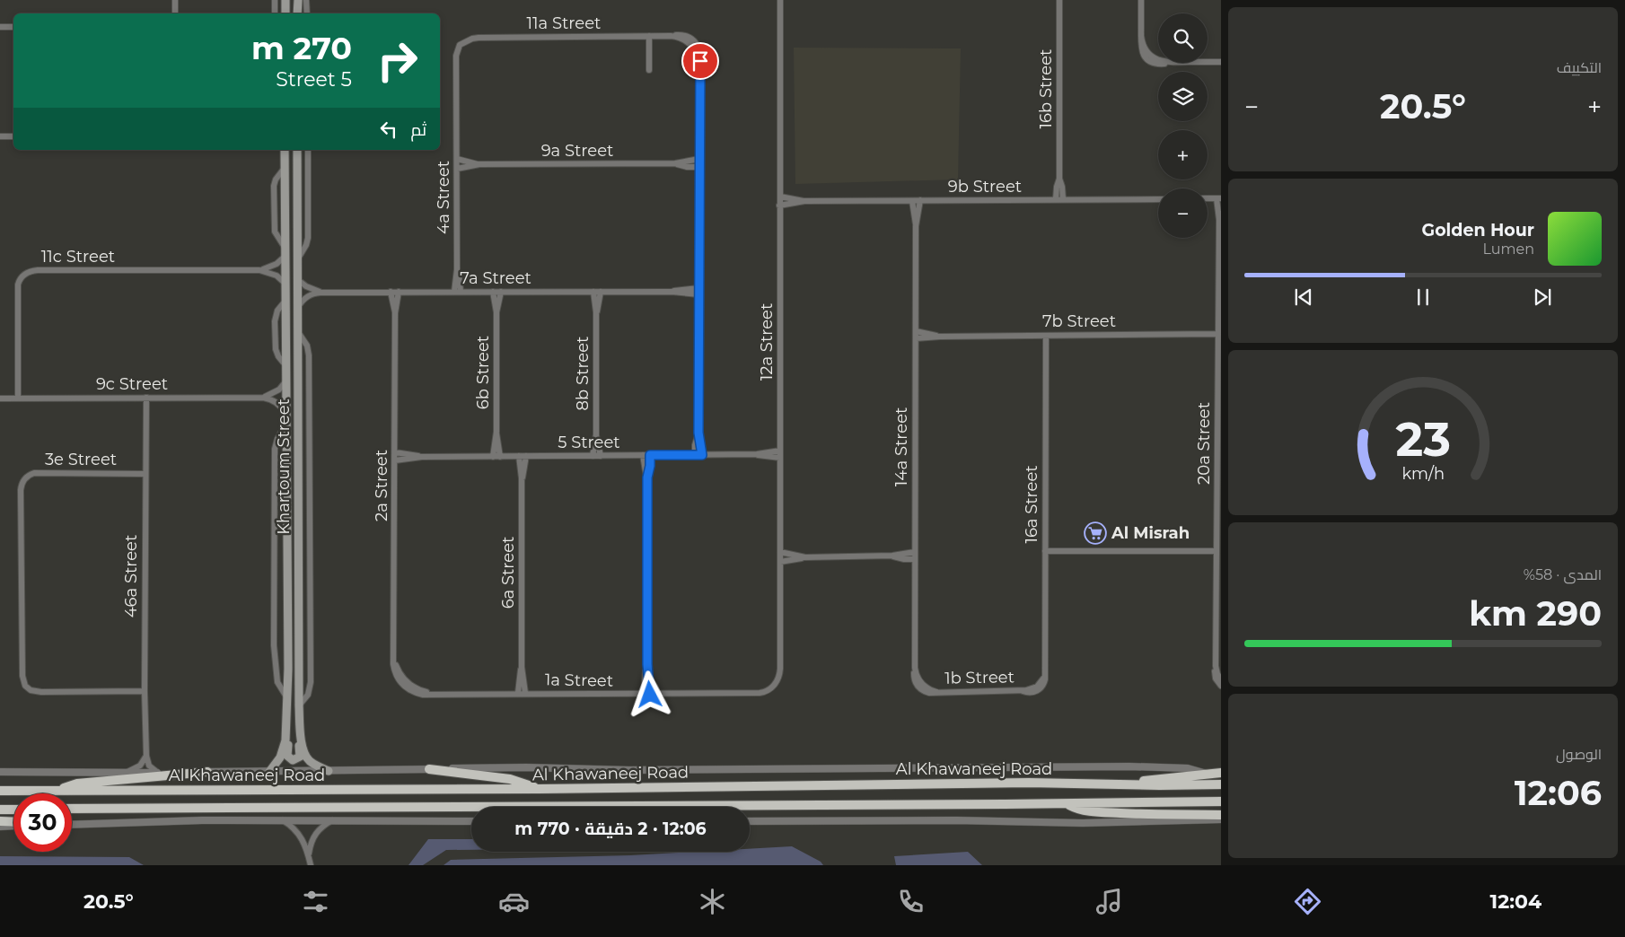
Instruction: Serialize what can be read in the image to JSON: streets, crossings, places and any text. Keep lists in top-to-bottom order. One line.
{"streets":{"highway":["Al Khawaneej Road"],"main road":["Khartoum Street"],"street":["11a Street","16b Street","9a Street","9b Street","4a Street","11c Street","7a Street","7b Street","12a Street","6b Street","8b Street","9c Street","5 Street","20a Street","14a Street","3e Street","2a Street","16a Street","6a Street","46a Street","1b Street","1a Street"]},"crossings":[["11a Street","9a Street"],["11a Street","4a Street"],["16b Street","9b Street"],["9a Street","4a Street"],["9b Street","12a Street"],["9b Street","14a Street"],["4a Street","7a Street"],["11c Street","9c Street"],["11c Street","Khartoum Street"],["7a Street","6b Street"],["7a Street","8b Street"],["7a Street","Khartoum Street"],["7a Street","2a Street"],["7b Street","20a Street"],["7b Street","14a Street"],["7b Street","16a Street"],["12a Street","5 Street"],["12a Street","1a Street"],["6b Street","5 Street"],["8b Street","5 Street"],["9c Street","46a Street"],["5 Street","2a Street"],["5 Street","6a Street"],["14a Street","1b Street"],["3e Street","46a Street"],["2a Street","1a Street"],["16a Street","1b Street"],["6a Street","1a Street"]],"places":{"supermarket":["Al Misrah"]},"page":{"tile":["التكييف",["المدى · 58%","290 km"],["الوصول","12:06"]],"map_buttons":["+","−"],"turn":["270 m","5 Street"],"heat":["−","20.5°","+"],"then":"ثم","song":["Golden Hour","Lumen"],"limit":"30","trip":"12:06 · 2 دقيقة · 770 m","tabs":["12:04","20.5°"],"gauge":["23","km/h"]}}
